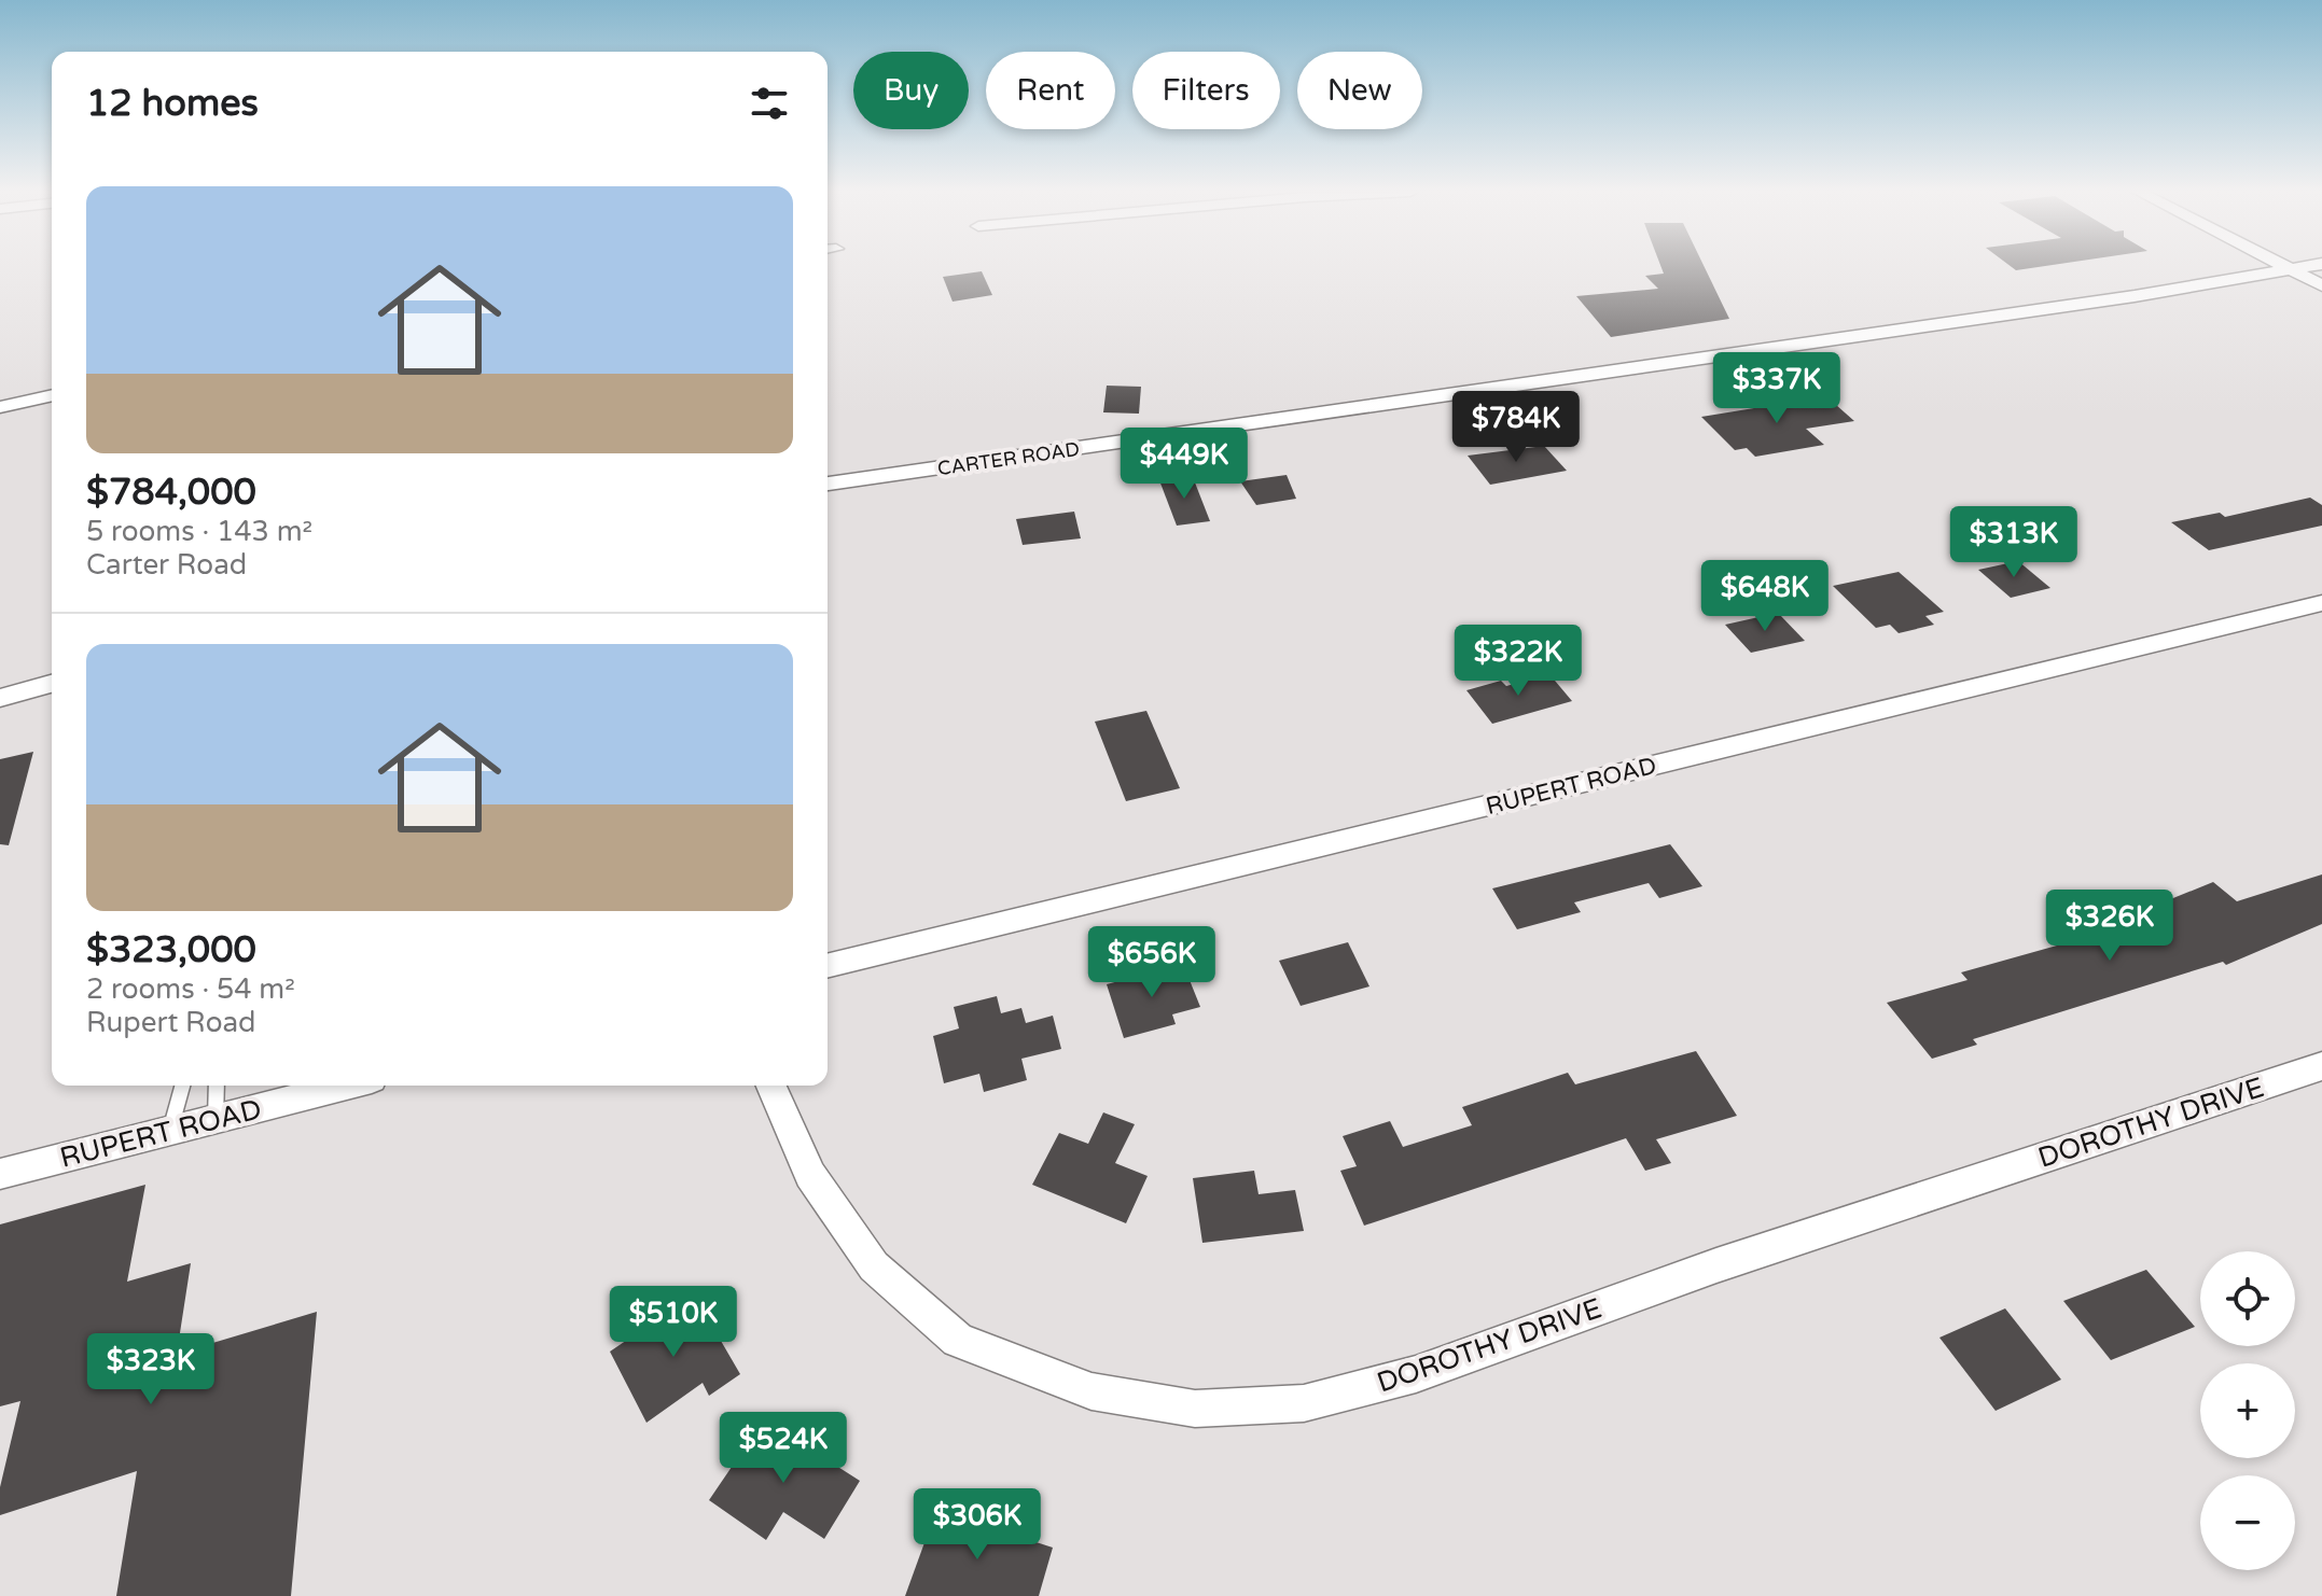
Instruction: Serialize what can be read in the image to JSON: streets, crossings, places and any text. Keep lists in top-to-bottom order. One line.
{"streets":{"street":["CARTER ROAD","RUPERT ROAD","DOROTHY DRIVE"]},"page":{"chip":["Buy","Rent","Filters","New"],"heading":"12 homes","list":[{"name":"$784,000","note":"5 rooms · 143 m² · Carter Road"},{"name":"$323,000","note":"2 rooms · 54 m² · Rupert Road"}],"price":["$337K","$784K","$449K","$313K","$648K","$322K","$326K","$656K","$510K","$323K","$524K","$306K"],"map_buttons":["+","−"]}}
